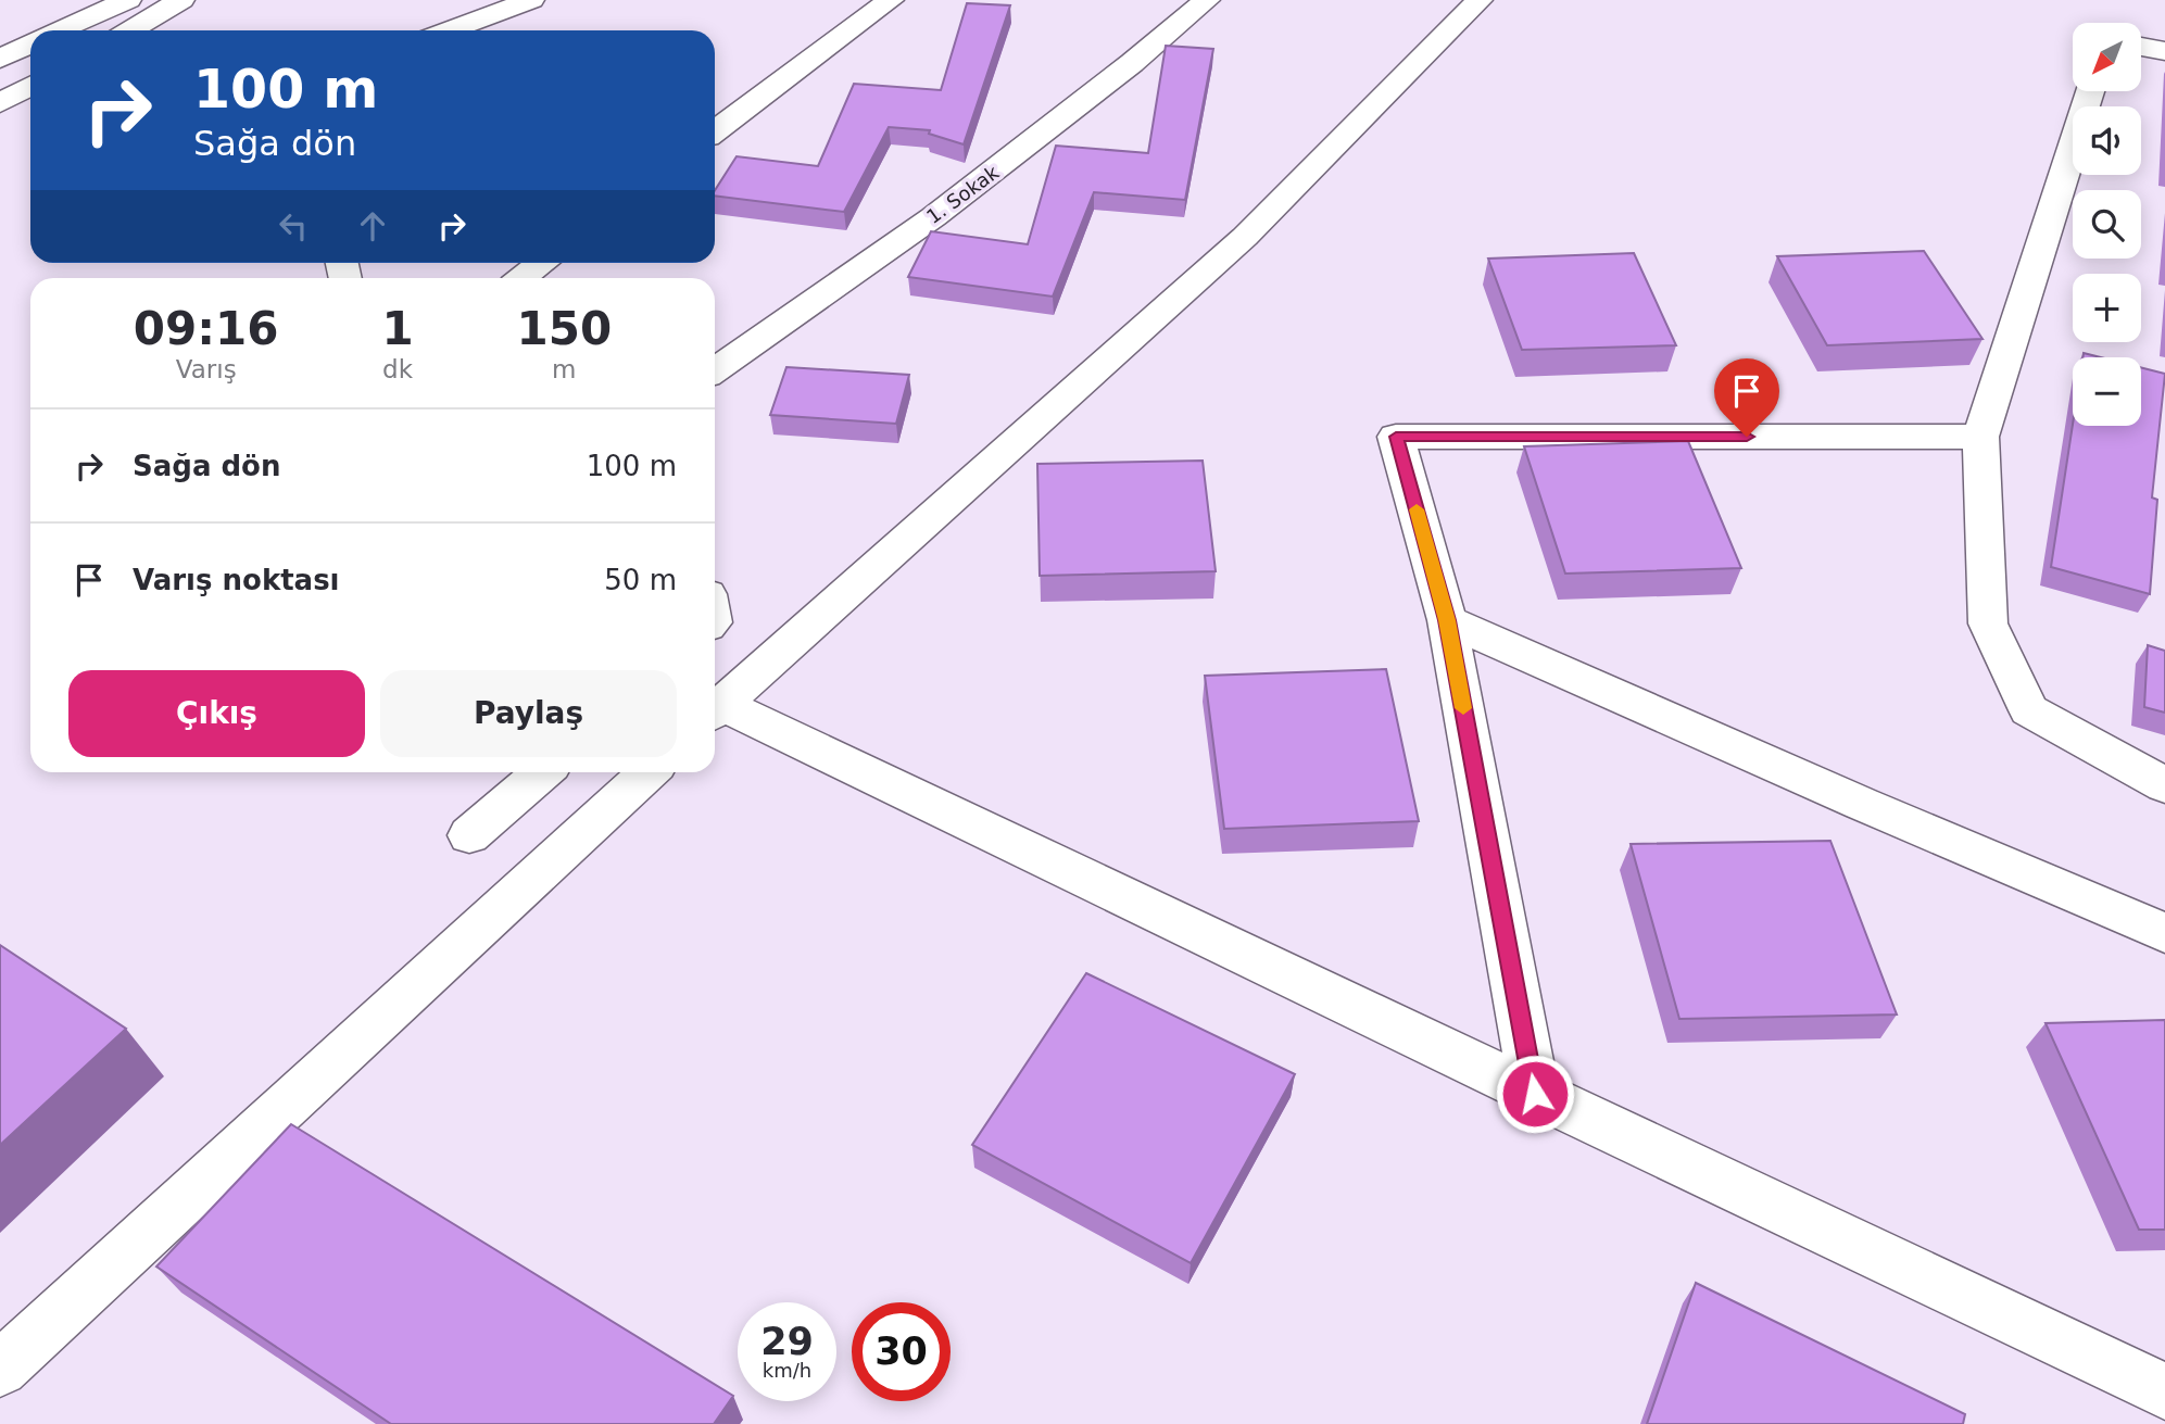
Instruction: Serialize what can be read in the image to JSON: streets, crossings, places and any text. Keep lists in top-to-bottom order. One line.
{"streets":{"street":["1. Sokak"]},"north":"bottom left","page":{"map_buttons":["+","−"],"turn":["100 m","Sağa dön"],"eta":["09:16","Varış","1","dk","150","m"],"list":[{"name":"Sağa dön","value":"100 m"},{"name":"Varış noktası","value":"50 m"}],"buttons":["Çıkış","Paylaş"],"speed":"29 km/h","limit":"30"}}
